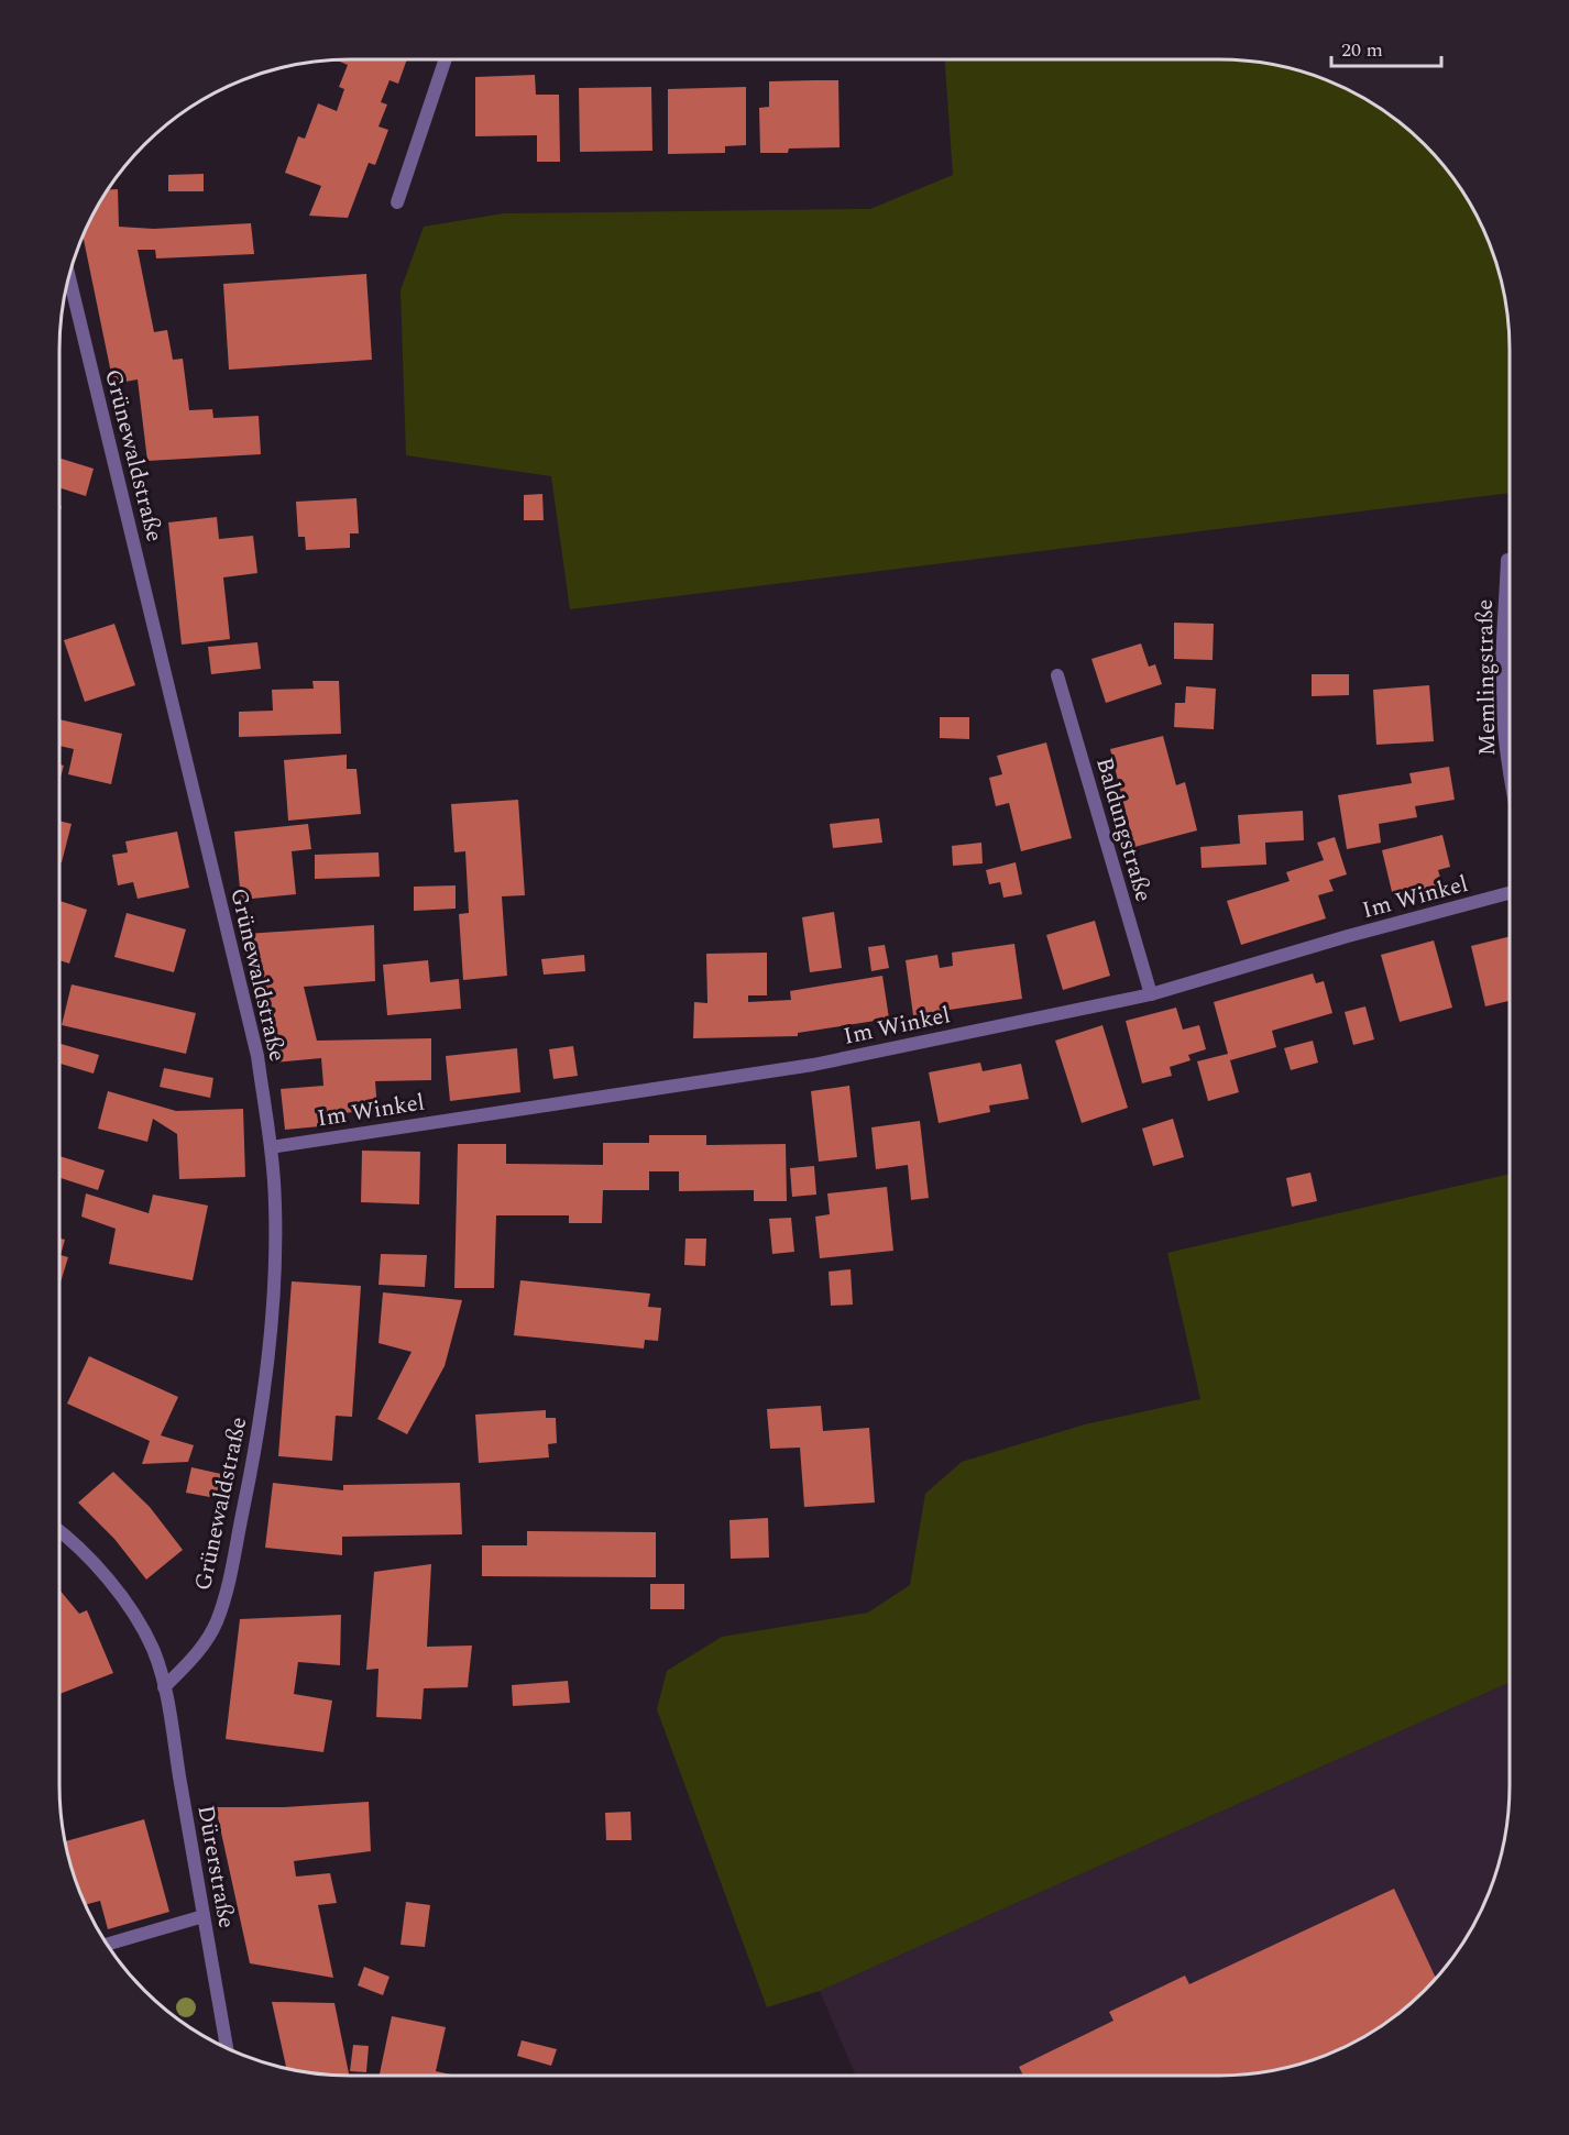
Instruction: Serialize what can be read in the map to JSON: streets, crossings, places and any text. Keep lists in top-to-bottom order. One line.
{"streets":{"street":["Grünewaldstraße","Memlingstraße","Baldungstraße","Im Winkel","Dürerstraße"]},"crossings":[["Grünewaldstraße","Im Winkel"],["Grünewaldstraße","Dürerstraße"],["Baldungstraße","Im Winkel"]],"scale_bar":"20 m"}
